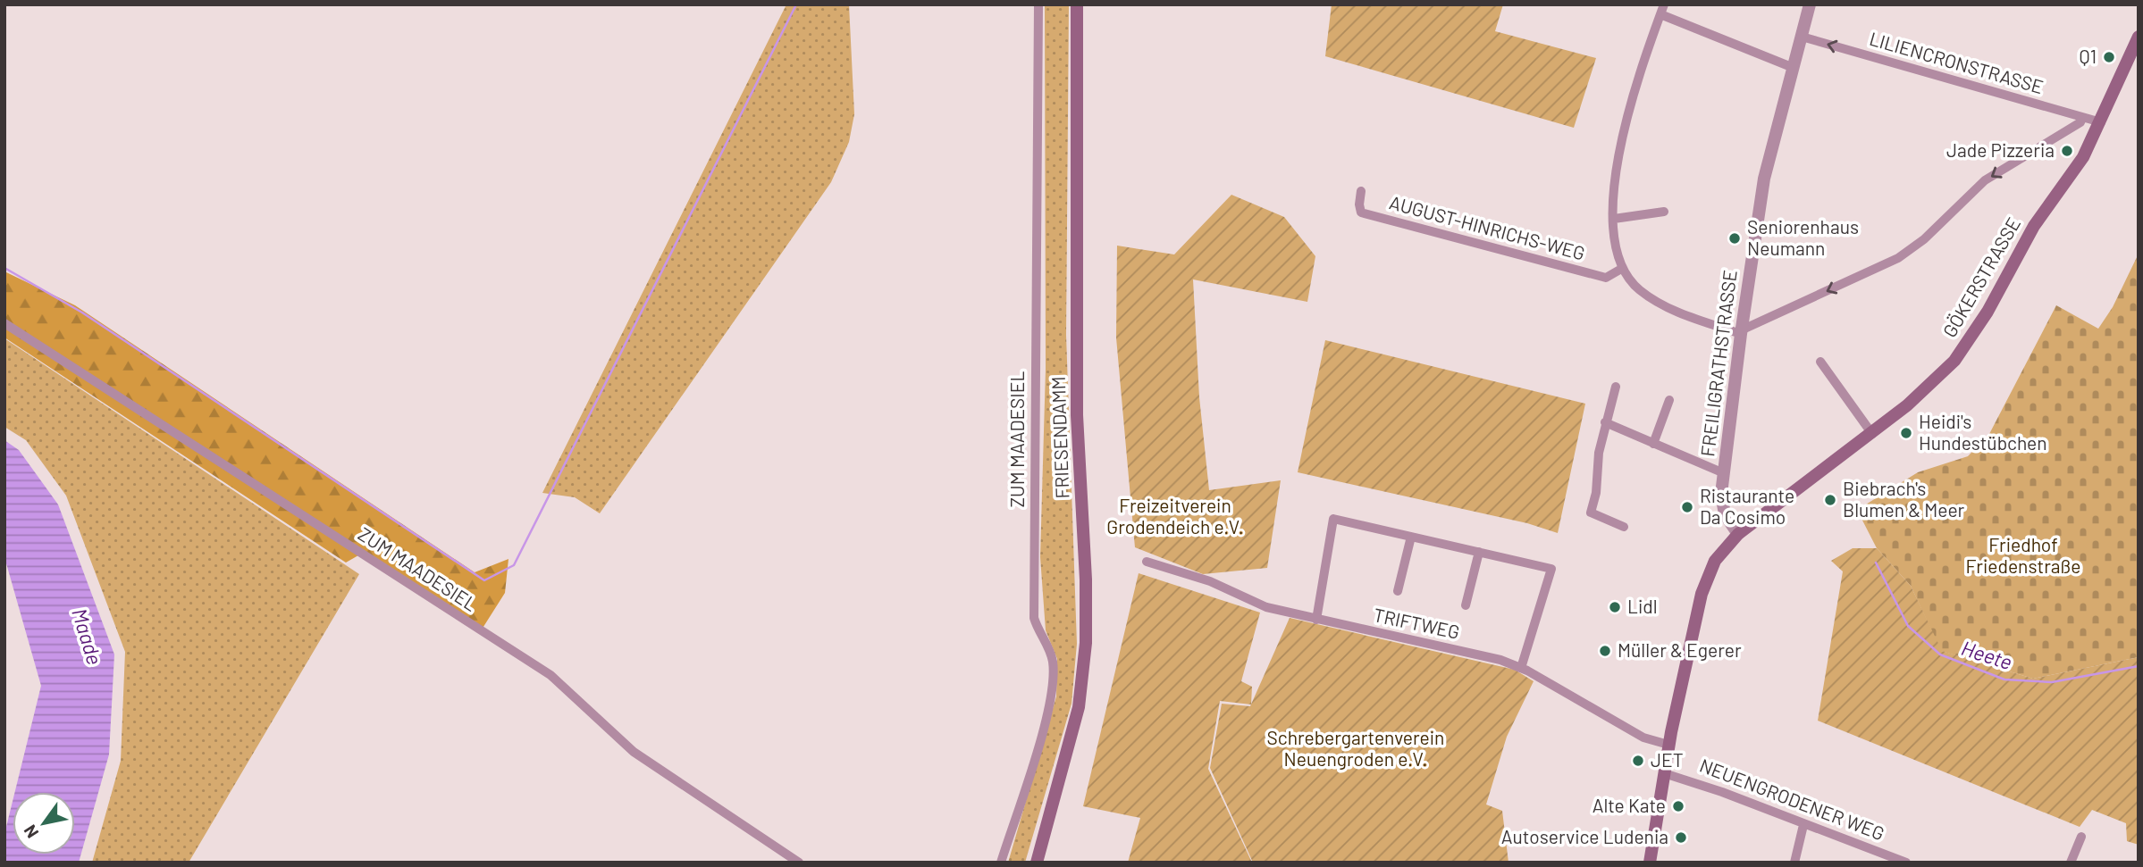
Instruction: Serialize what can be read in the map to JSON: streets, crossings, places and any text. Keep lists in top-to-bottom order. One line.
{"streets":{"main road":["GÖKERSTRASSE","FRIESENDAMM"],"street":["LILIENCRONSTRASSE","AUGUST-HINRICHS-WEG","FREILIGRATHSTRASSE","ZUM MAADESIEL","TRIFTWEG","NEUENGRODENER WEG"]},"crossings":[["LILIENCRONSTRASSE","GÖKERSTRASSE"],["LILIENCRONSTRASSE","FREILIGRATHSTRASSE"],["GÖKERSTRASSE","FREILIGRATHSTRASSE"]],"one_way":["LILIENCRONSTRASSE"],"water":["Maade","Heete"],"parks":["Freizeitverein Grodendeich e.V.","Friedhof Friedenstraße","Schrebergartenverein Neuengroden e.V."],"places":["Q1","Jade Pizzeria","Seniorenhaus Neumann","Heidi's Hundestübchen","Biebrach's Blumen & Meer","Ristaurante Da Cosimo","Lidl","Müller & Egerer","JET","Alte Kate","Autoservice Ludenia"],"north":"bottom left"}
